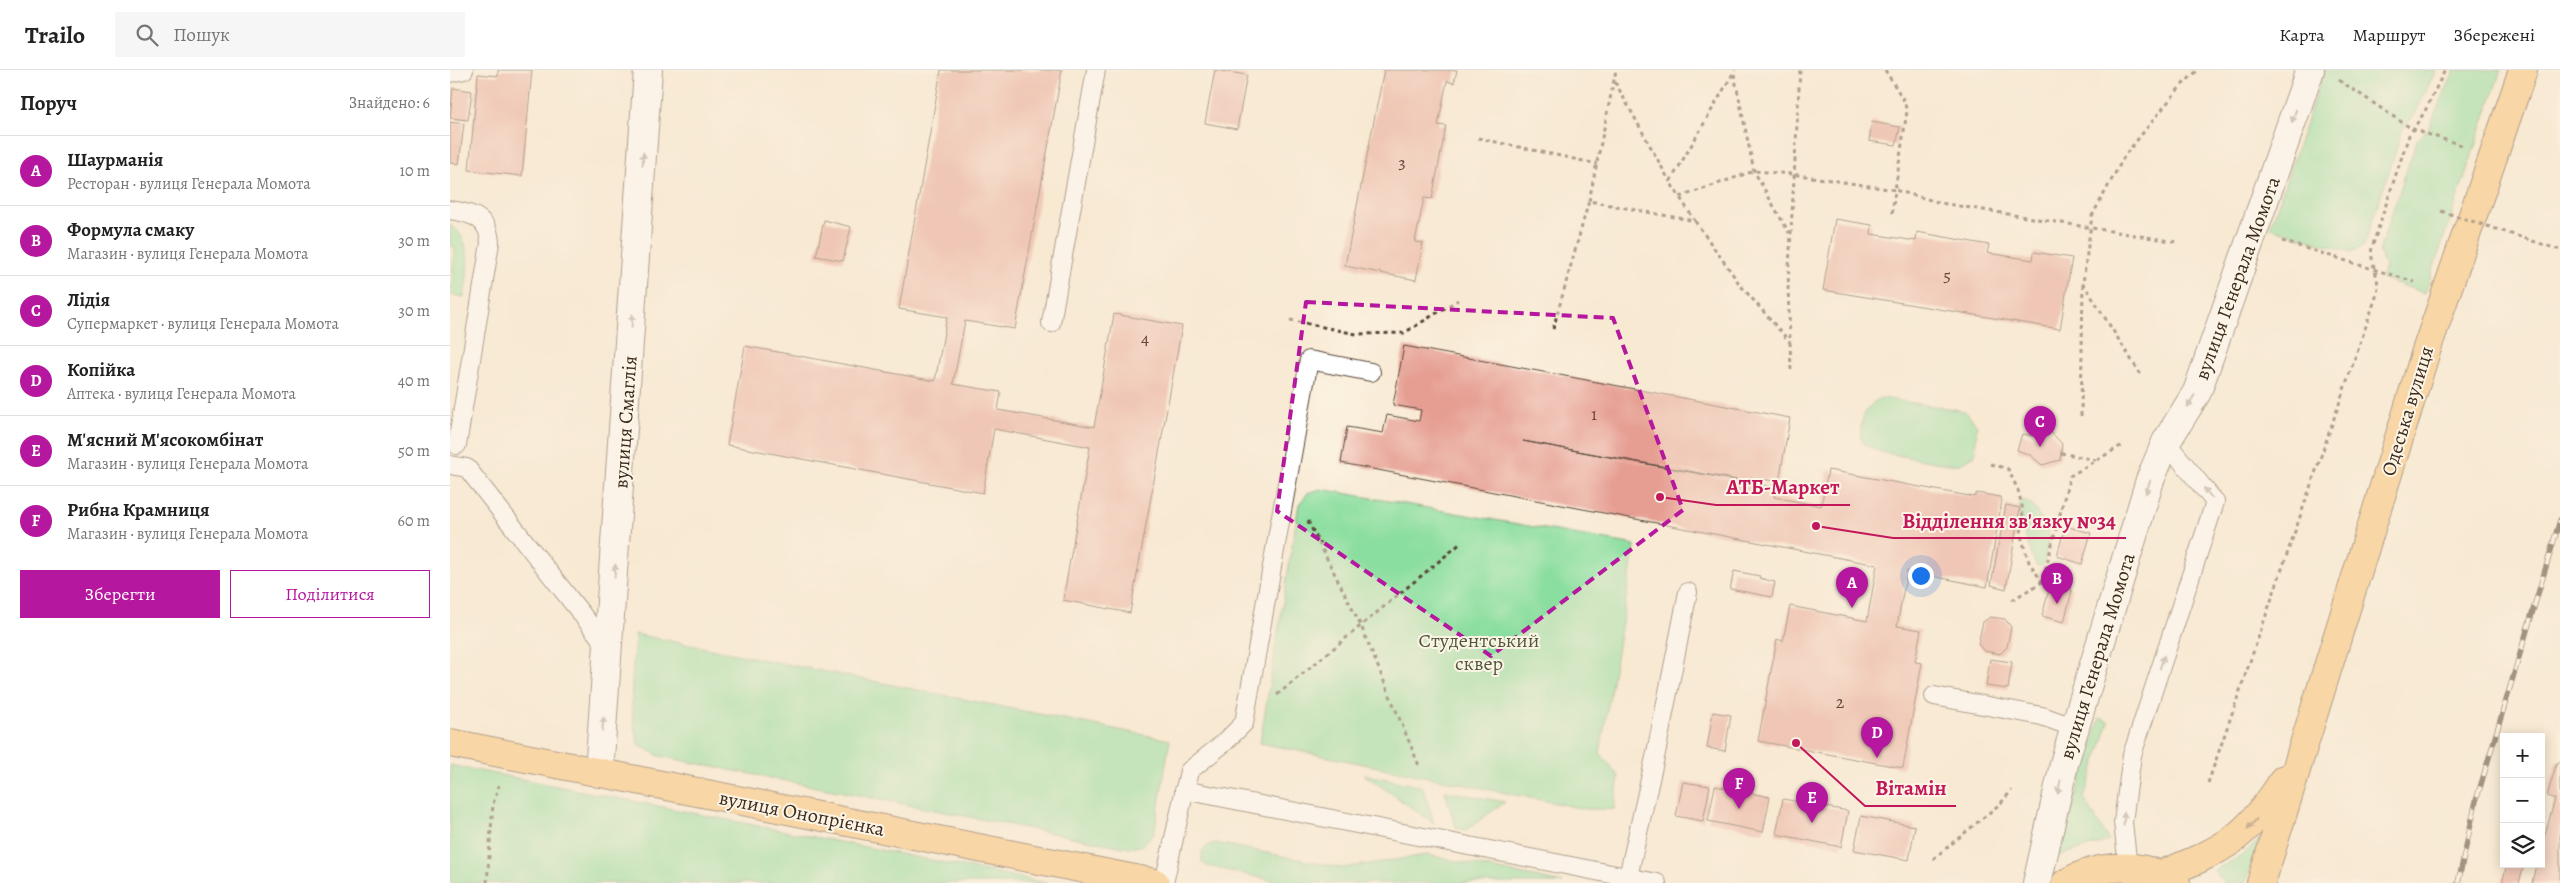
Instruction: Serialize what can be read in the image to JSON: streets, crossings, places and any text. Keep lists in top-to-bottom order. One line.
{"streets":{"main road":["Одеська вулиця","вулиця Онопрієнка"],"street":["вулиця Генерала Момота","вулиця Смаглія"]},"crossings":[["вулиця Смаглія","вулиця Онопрієнка"]],"one_way":["вулиця Генерала Момота","вулиця Смаглія"],"parks":["Студентський сквер"],"places":["АТБ-Маркет","Відділення зв'язку №34","Вітамін"],"house_numbers":["3","5","4","1","2"],"page":{"header":"Trailo","search":"Пошук","nav":["Карта","Маршрут","Збережені"],"heading":["Поруч","Знайдено: 6"],"list":[{"mark":"A","name":"Шаурманія","note":"Ресторан · вулиця Генерала Момота","value":"10 m"},{"mark":"B","name":"Формула смаку","note":"Магазин · вулиця Генерала Момота","value":"30 m"},{"mark":"C","name":"Лідія","note":"Супермаркет · вулиця Генерала Момота","value":"30 m"},{"mark":"D","name":"Копійка","note":"Аптека · вулиця Генерала Момота","value":"40 m"},{"mark":"E","name":"М'ясний М'ясокомбінат","note":"Магазин · вулиця Генерала Момота","value":"50 m"},{"mark":"F","name":"Рибна Крамниця","note":"Магазин · вулиця Генерала Момота","value":"60 m"}],"pins":["C","B","A","D","F","E"],"buttons":["Зберегти","Поділитися"],"map_buttons":["+","−"]}}
